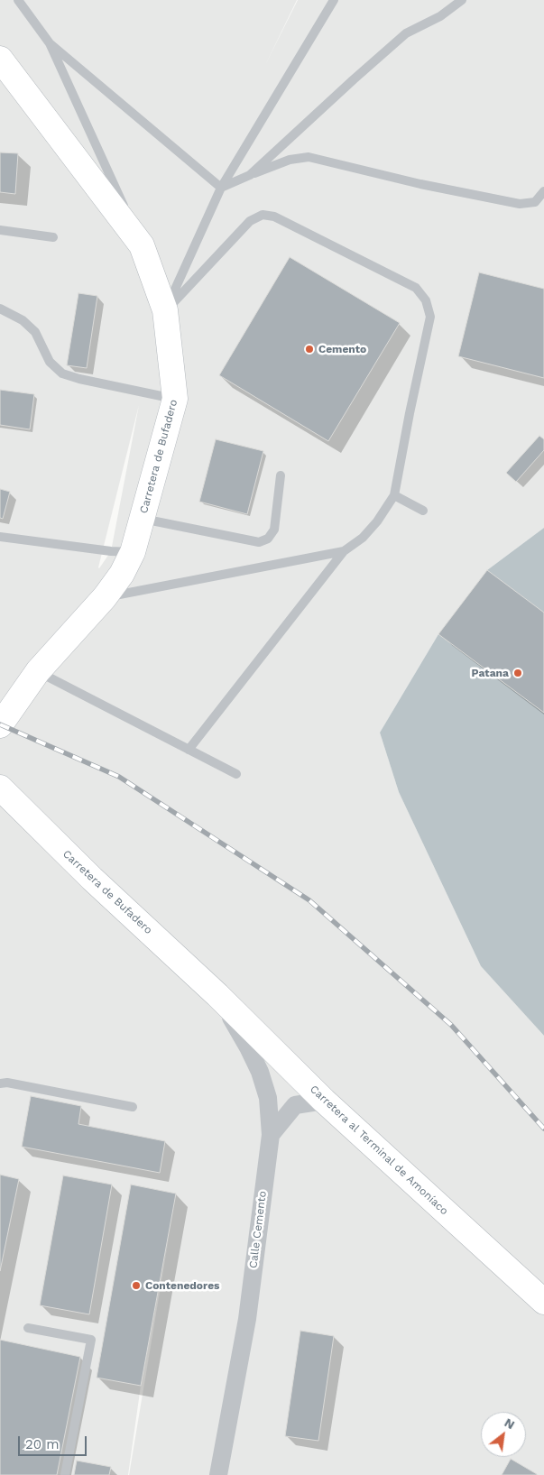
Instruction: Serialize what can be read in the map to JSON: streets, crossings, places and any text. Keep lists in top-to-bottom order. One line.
{"streets":{"main road":["Carretera de Bufadero","Carretera al Terminal de Amoníaco"],"street":["Calle Cemento"]},"crossings":[["Carretera de Bufadero","Carretera al Terminal de Amoníaco"],["Carretera de Bufadero","Calle Cemento"],["Carretera al Terminal de Amoníaco","Calle Cemento"]],"places":["Cemento","Patana","Contenedores"],"scale_bar":"20 m","north":"top right"}
